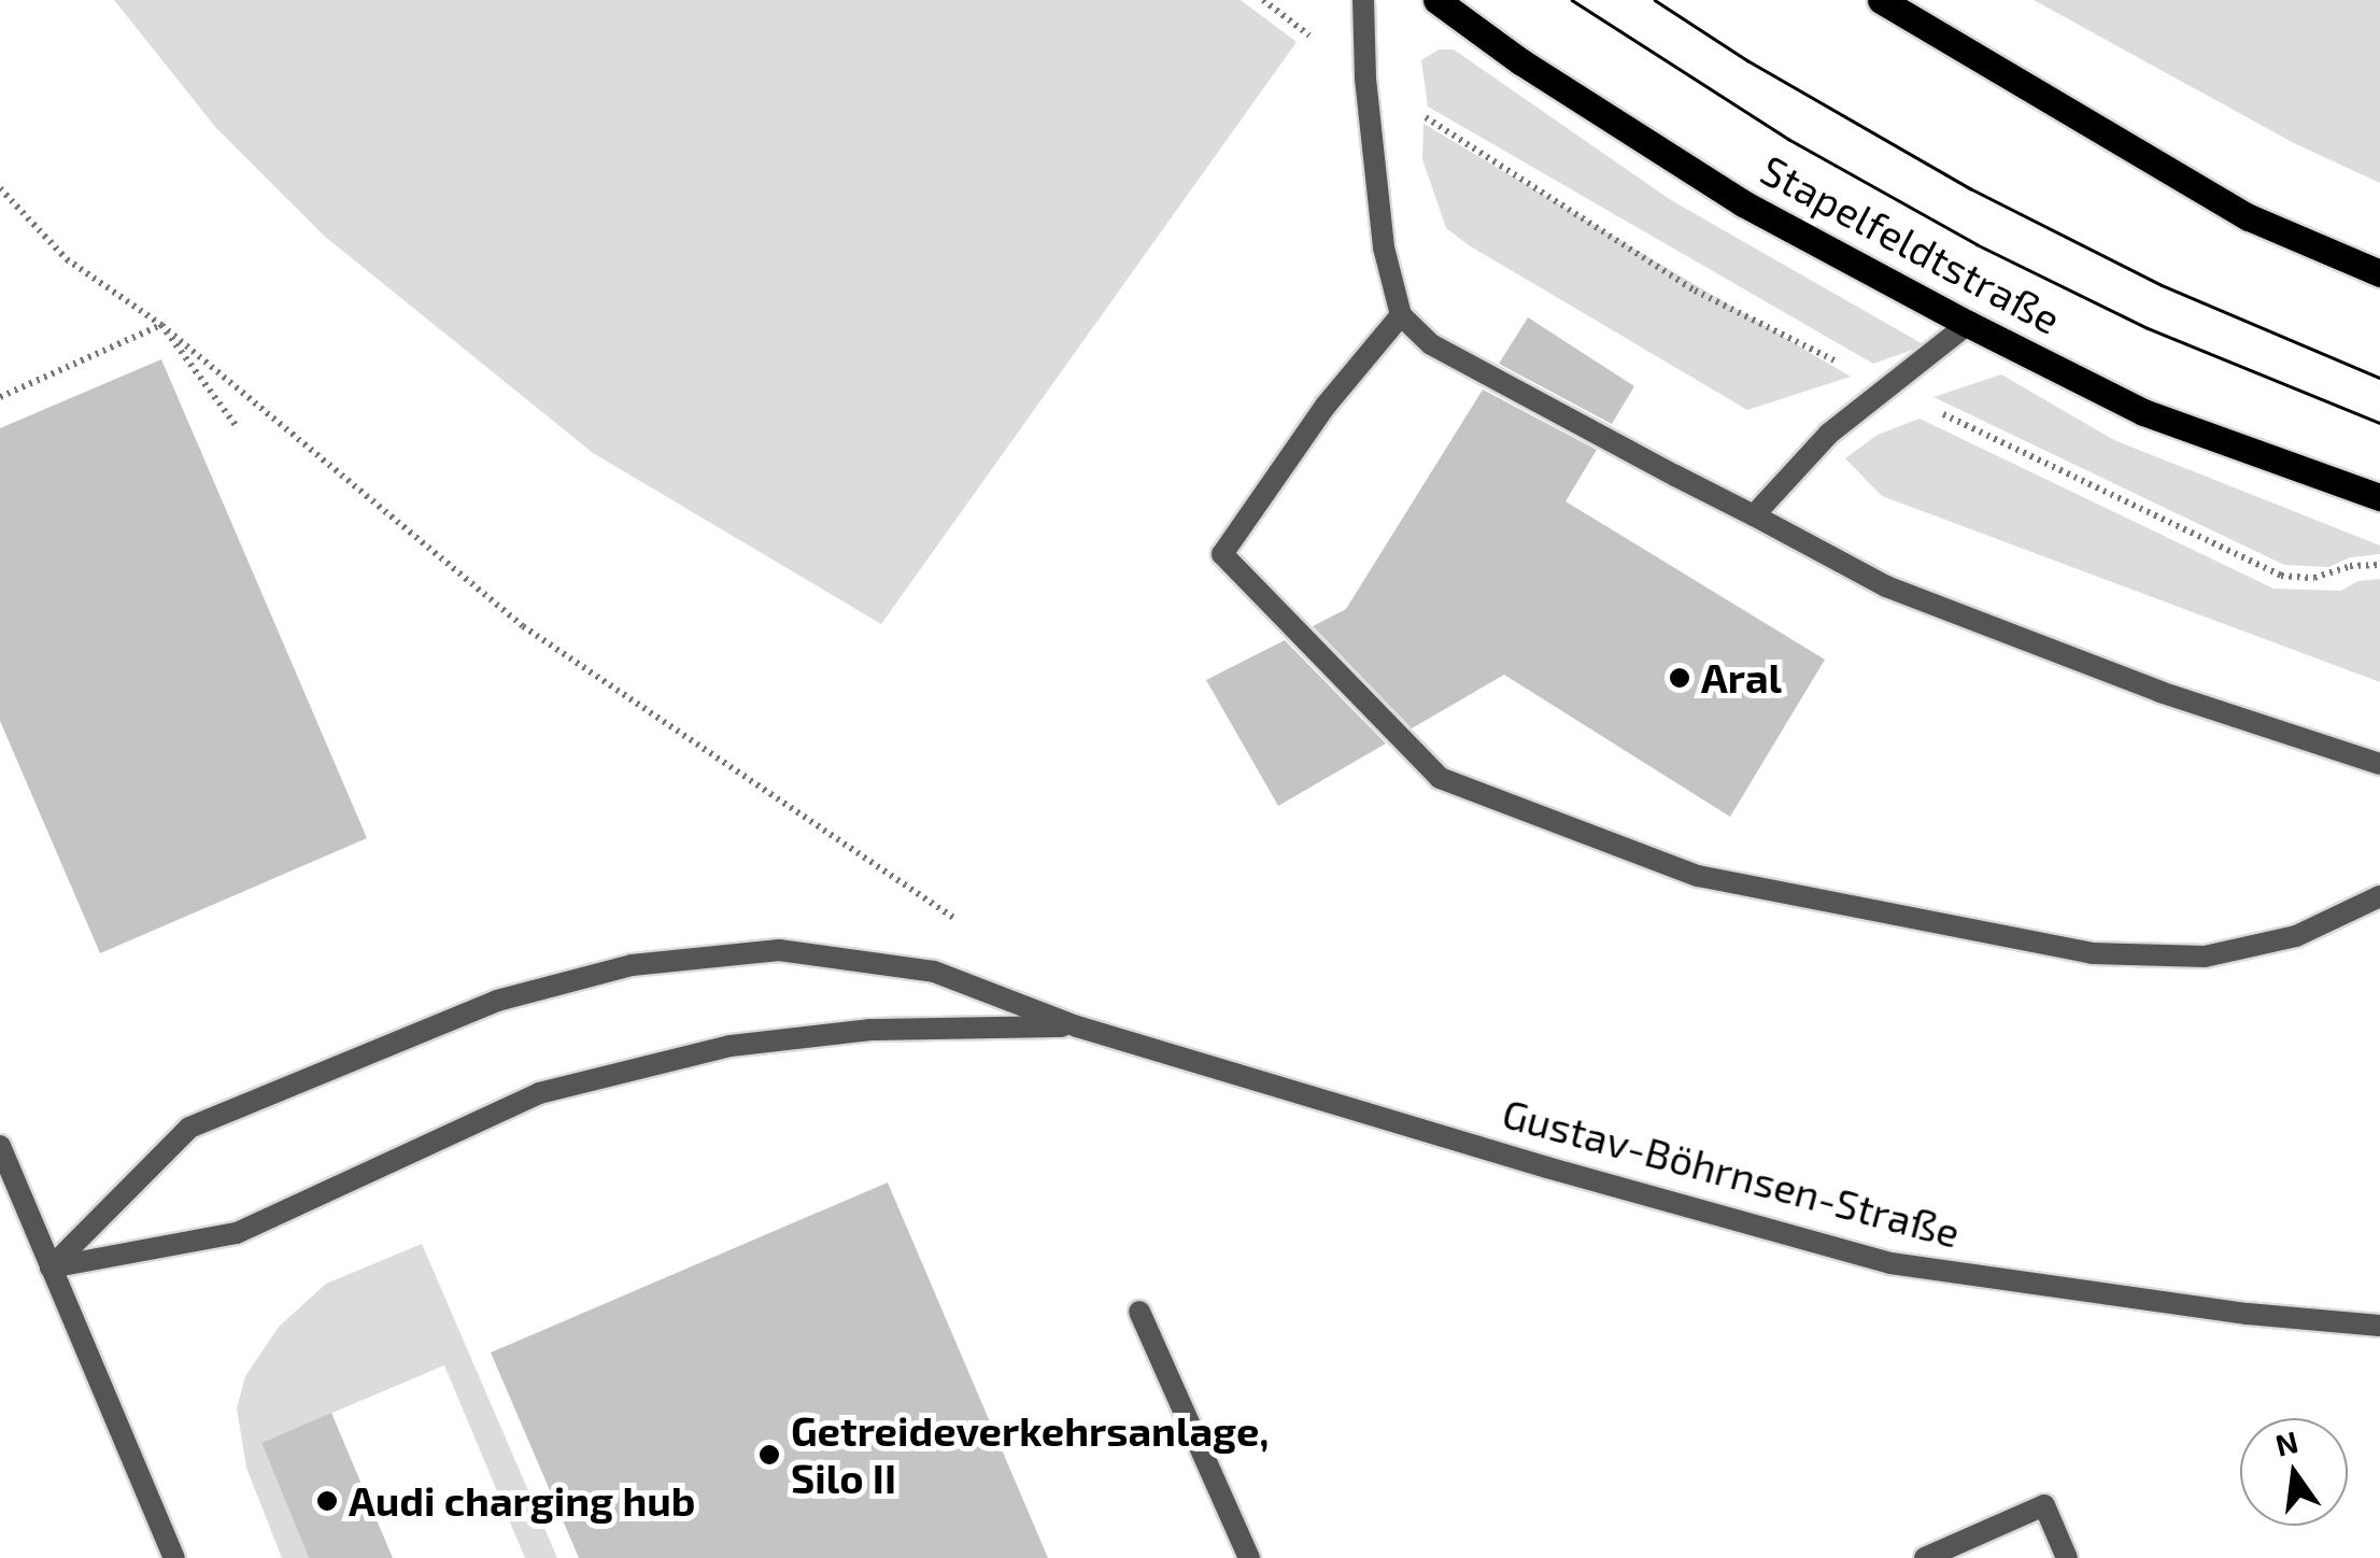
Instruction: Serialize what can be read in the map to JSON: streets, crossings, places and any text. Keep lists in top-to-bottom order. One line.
{"streets":{"main road":["Stapelfeldtstraße"],"street":["Gustav-Böhrnsen-Straße"]},"places":["Aral","Getreideverkehrsanlage, Silo II","Audi charging hub"],"north":"top"}
